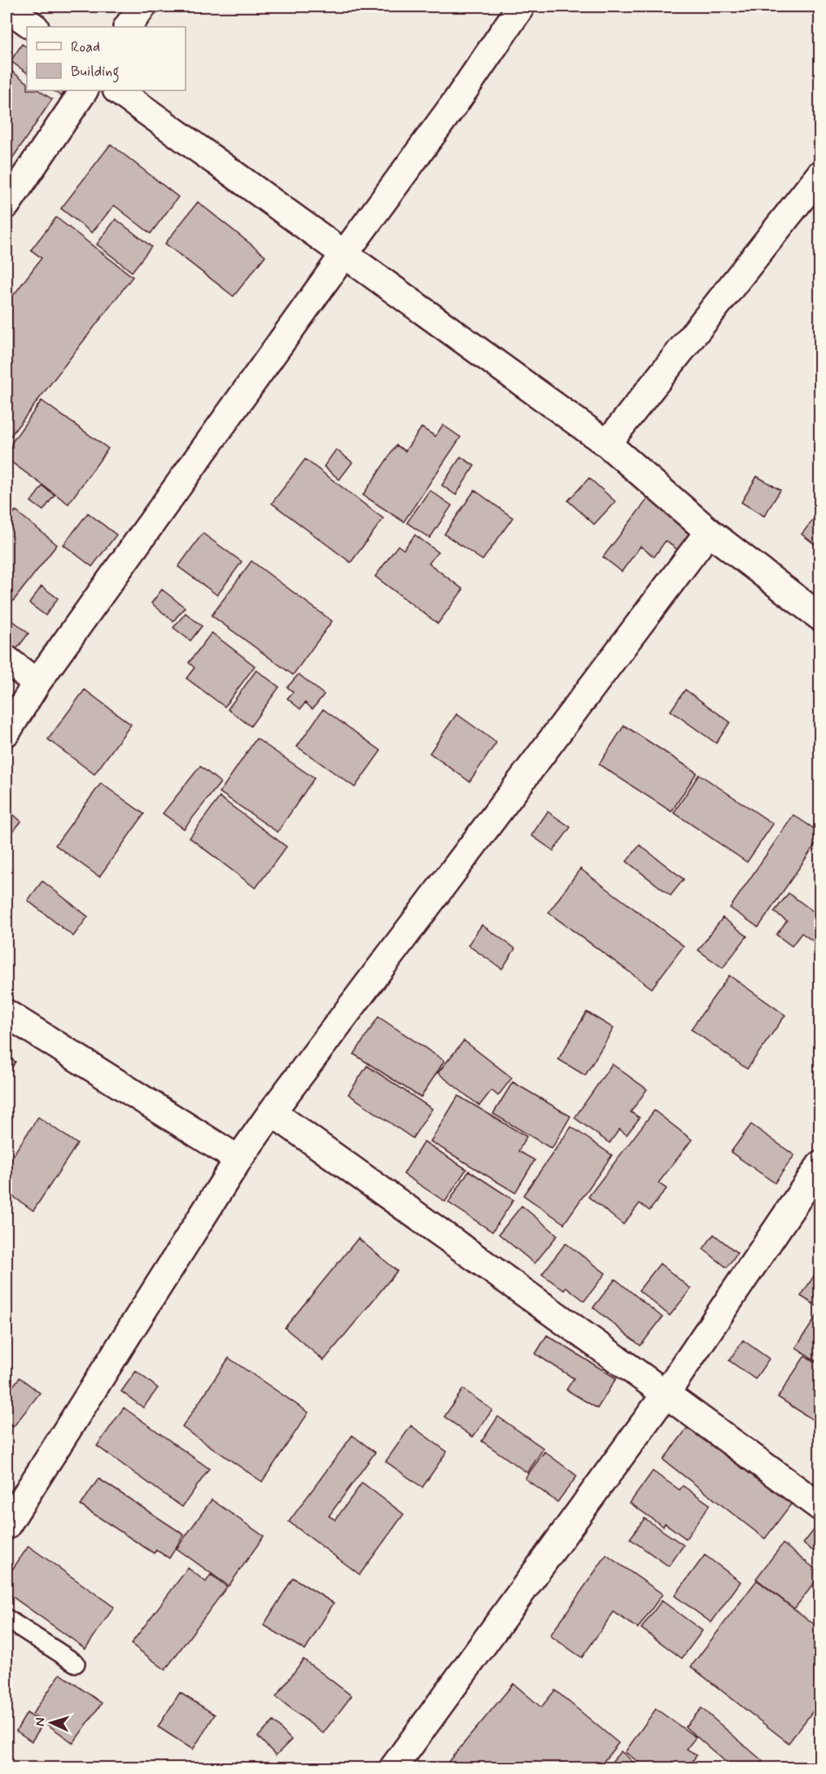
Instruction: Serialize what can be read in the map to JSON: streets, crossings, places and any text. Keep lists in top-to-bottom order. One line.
{"legend":["Road","Building"],"north":"left"}
